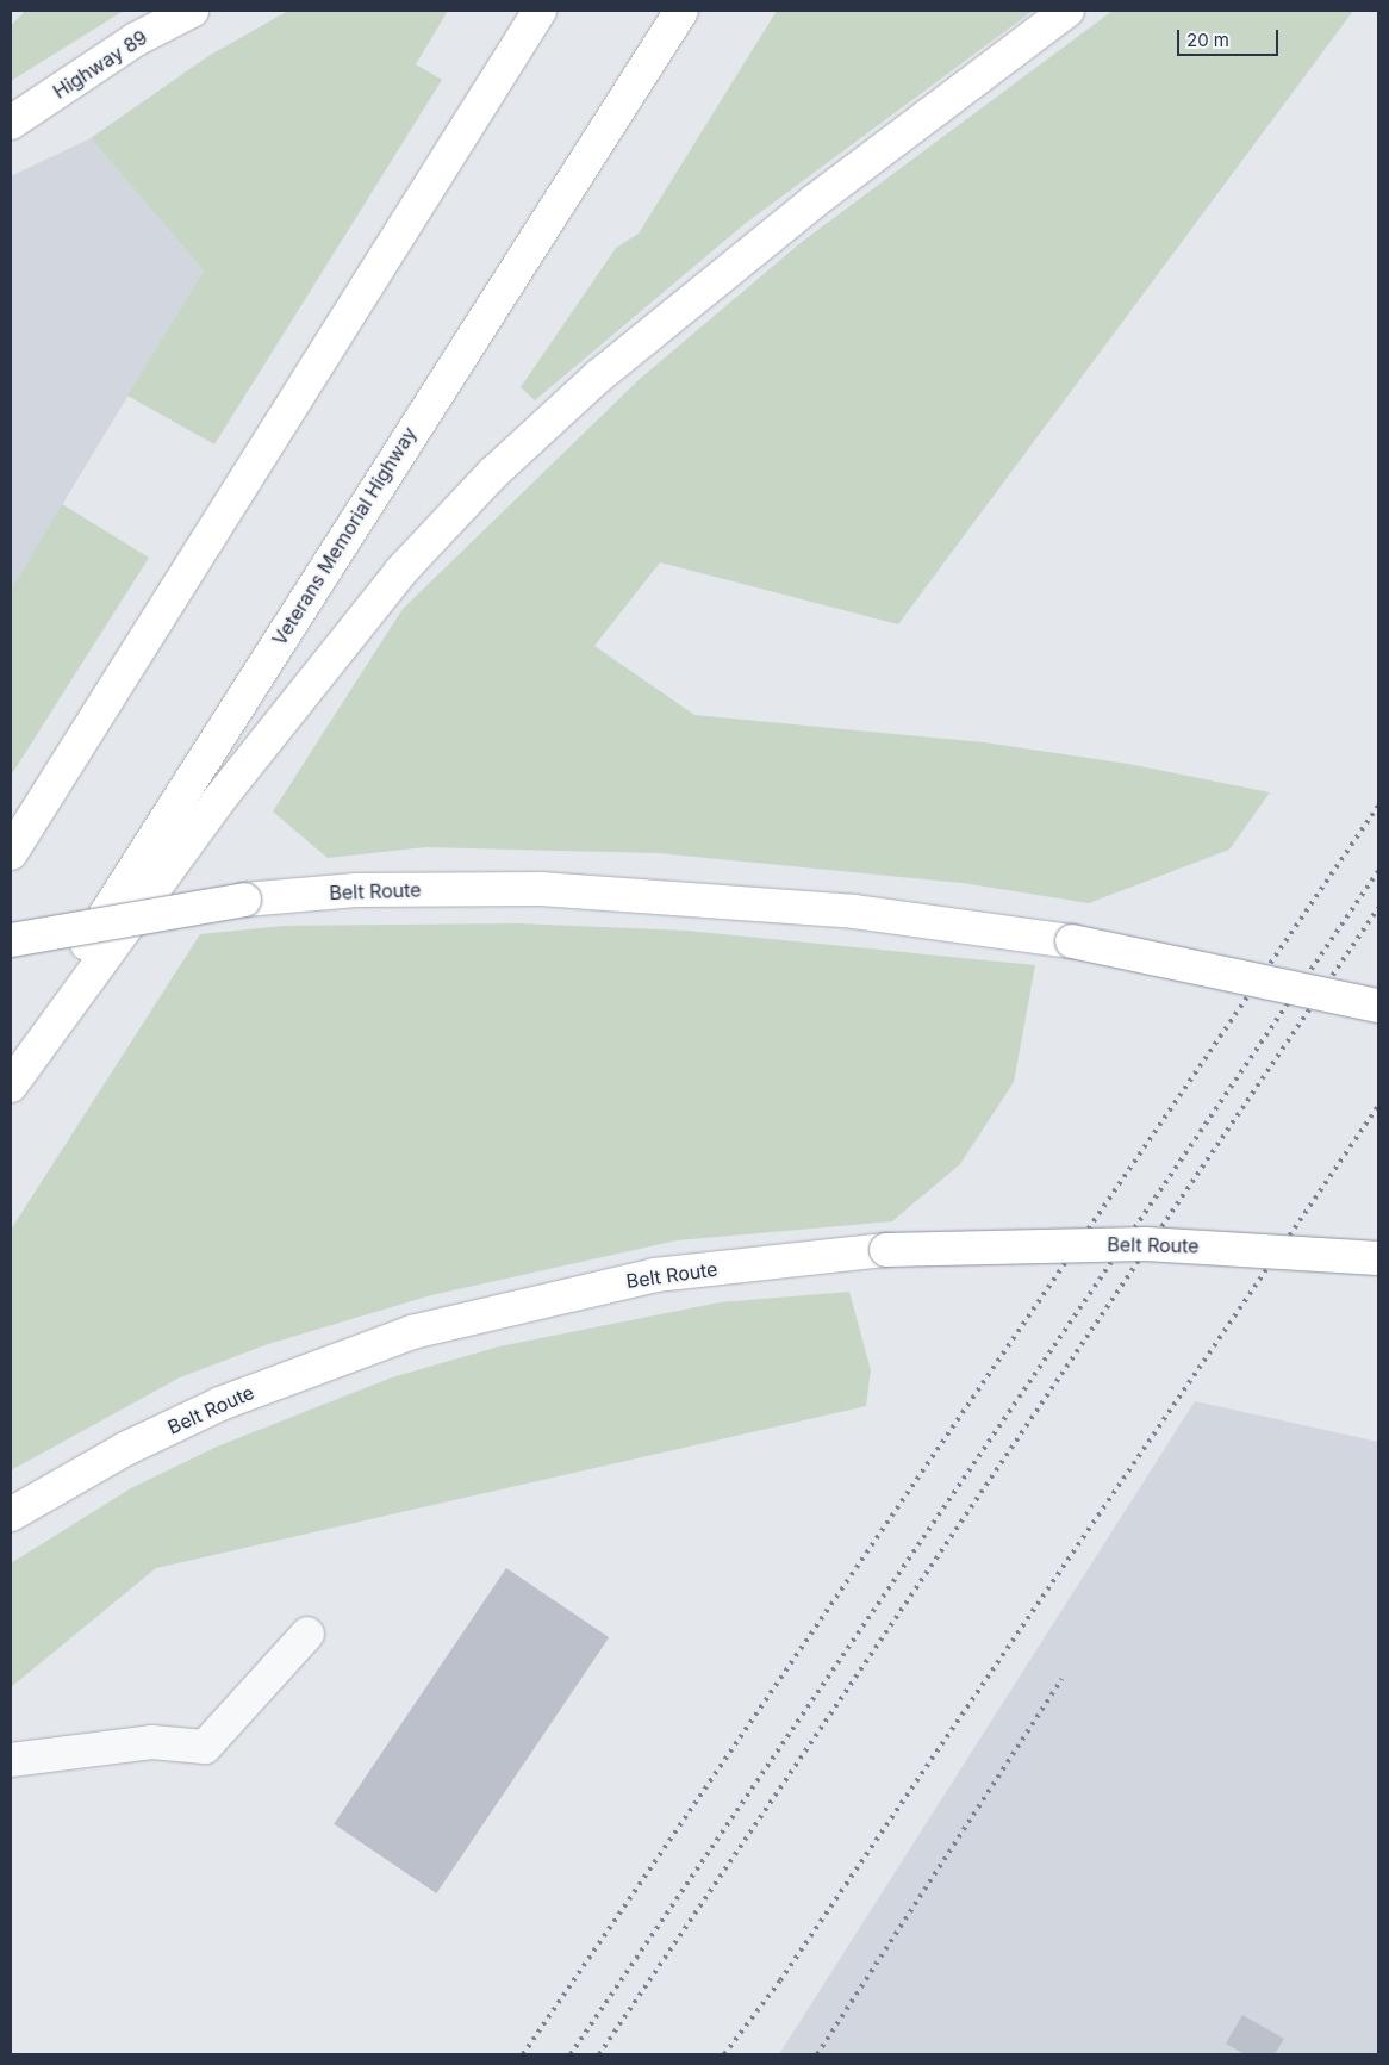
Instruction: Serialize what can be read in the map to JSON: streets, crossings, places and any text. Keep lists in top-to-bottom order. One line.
{"streets":{"main road":["Highway 89","Veterans Memorial Highway","Belt Route"]},"scale_bar":"20 m"}
